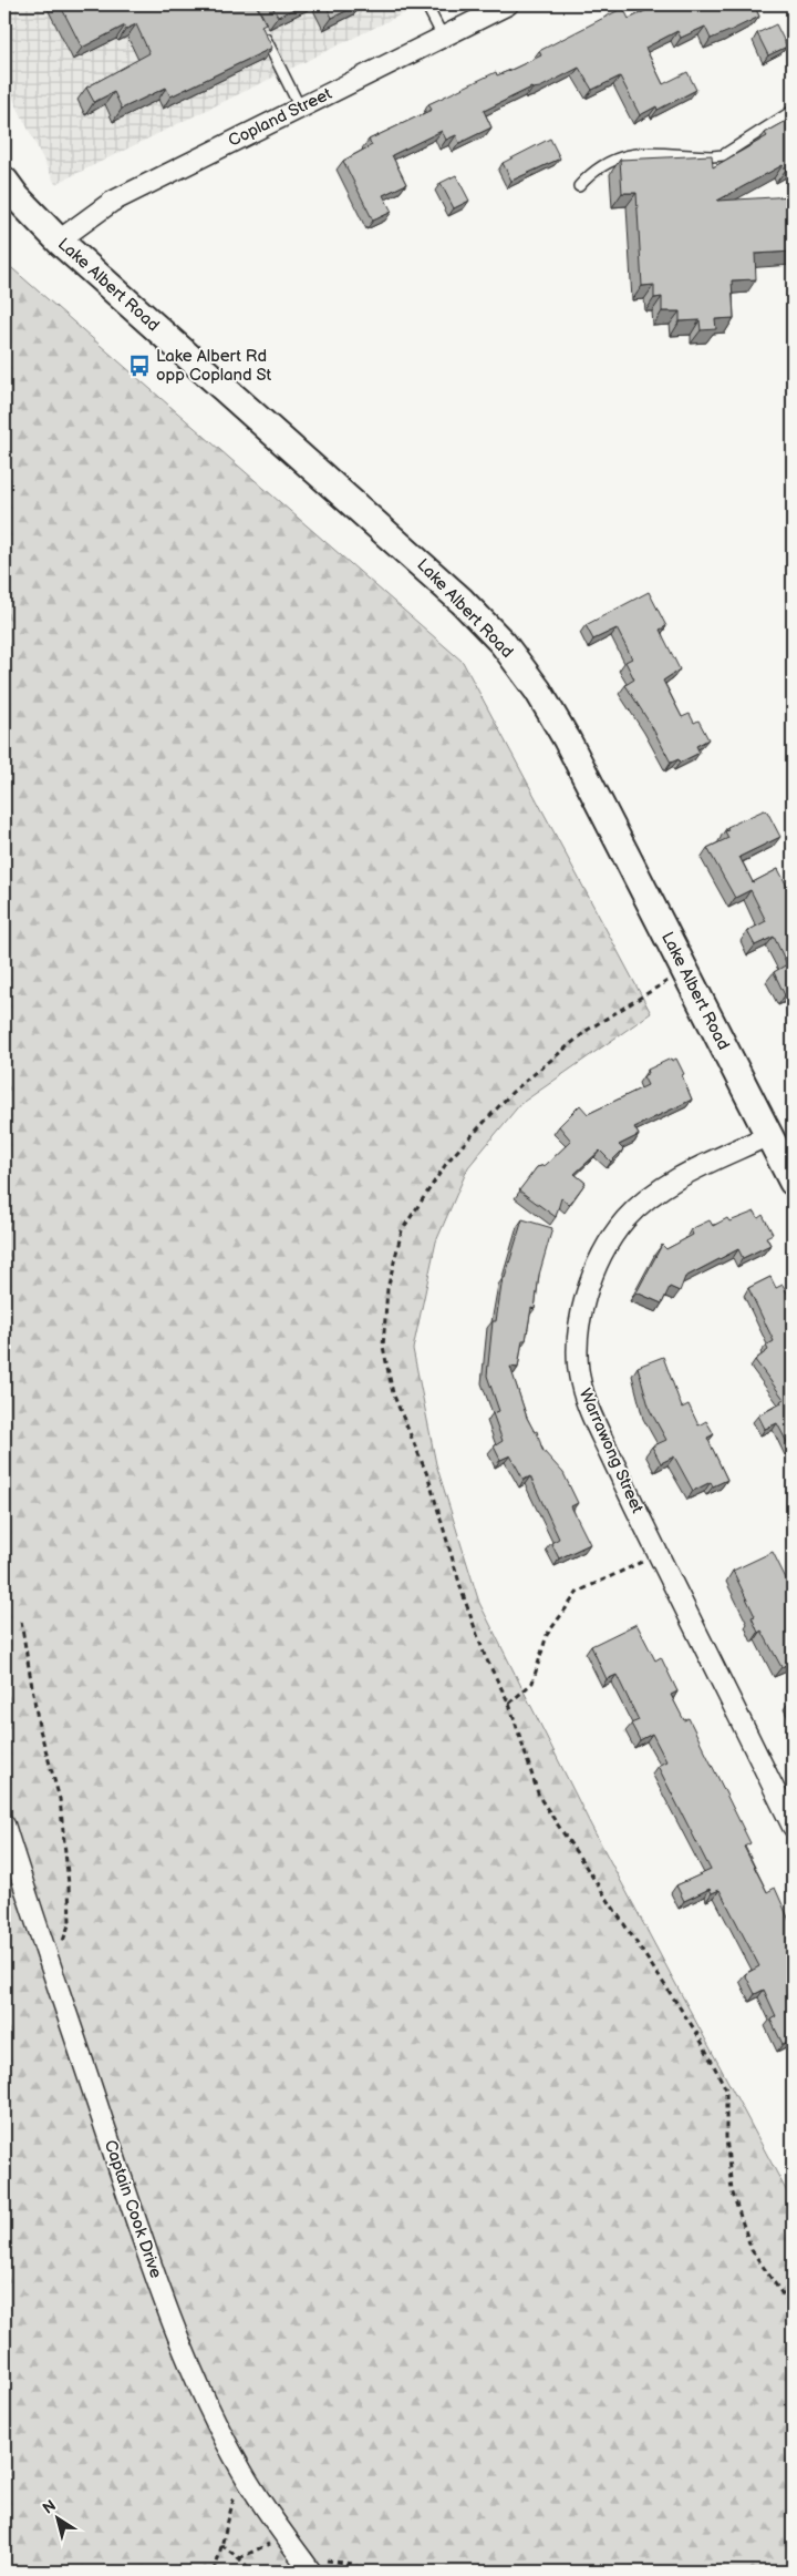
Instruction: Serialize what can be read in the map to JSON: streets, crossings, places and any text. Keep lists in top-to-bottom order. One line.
{"streets":{"main road":["Lake Albert Road"],"street":["Copland Street","Warrawong Street","Captain Cook Drive"]},"crossings":[["Copland Street","Lake Albert Road"],["Lake Albert Road","Warrawong Street"]],"places":{"bus stop":["Lake Albert Rd opp Copland St"]},"north":"top left"}
